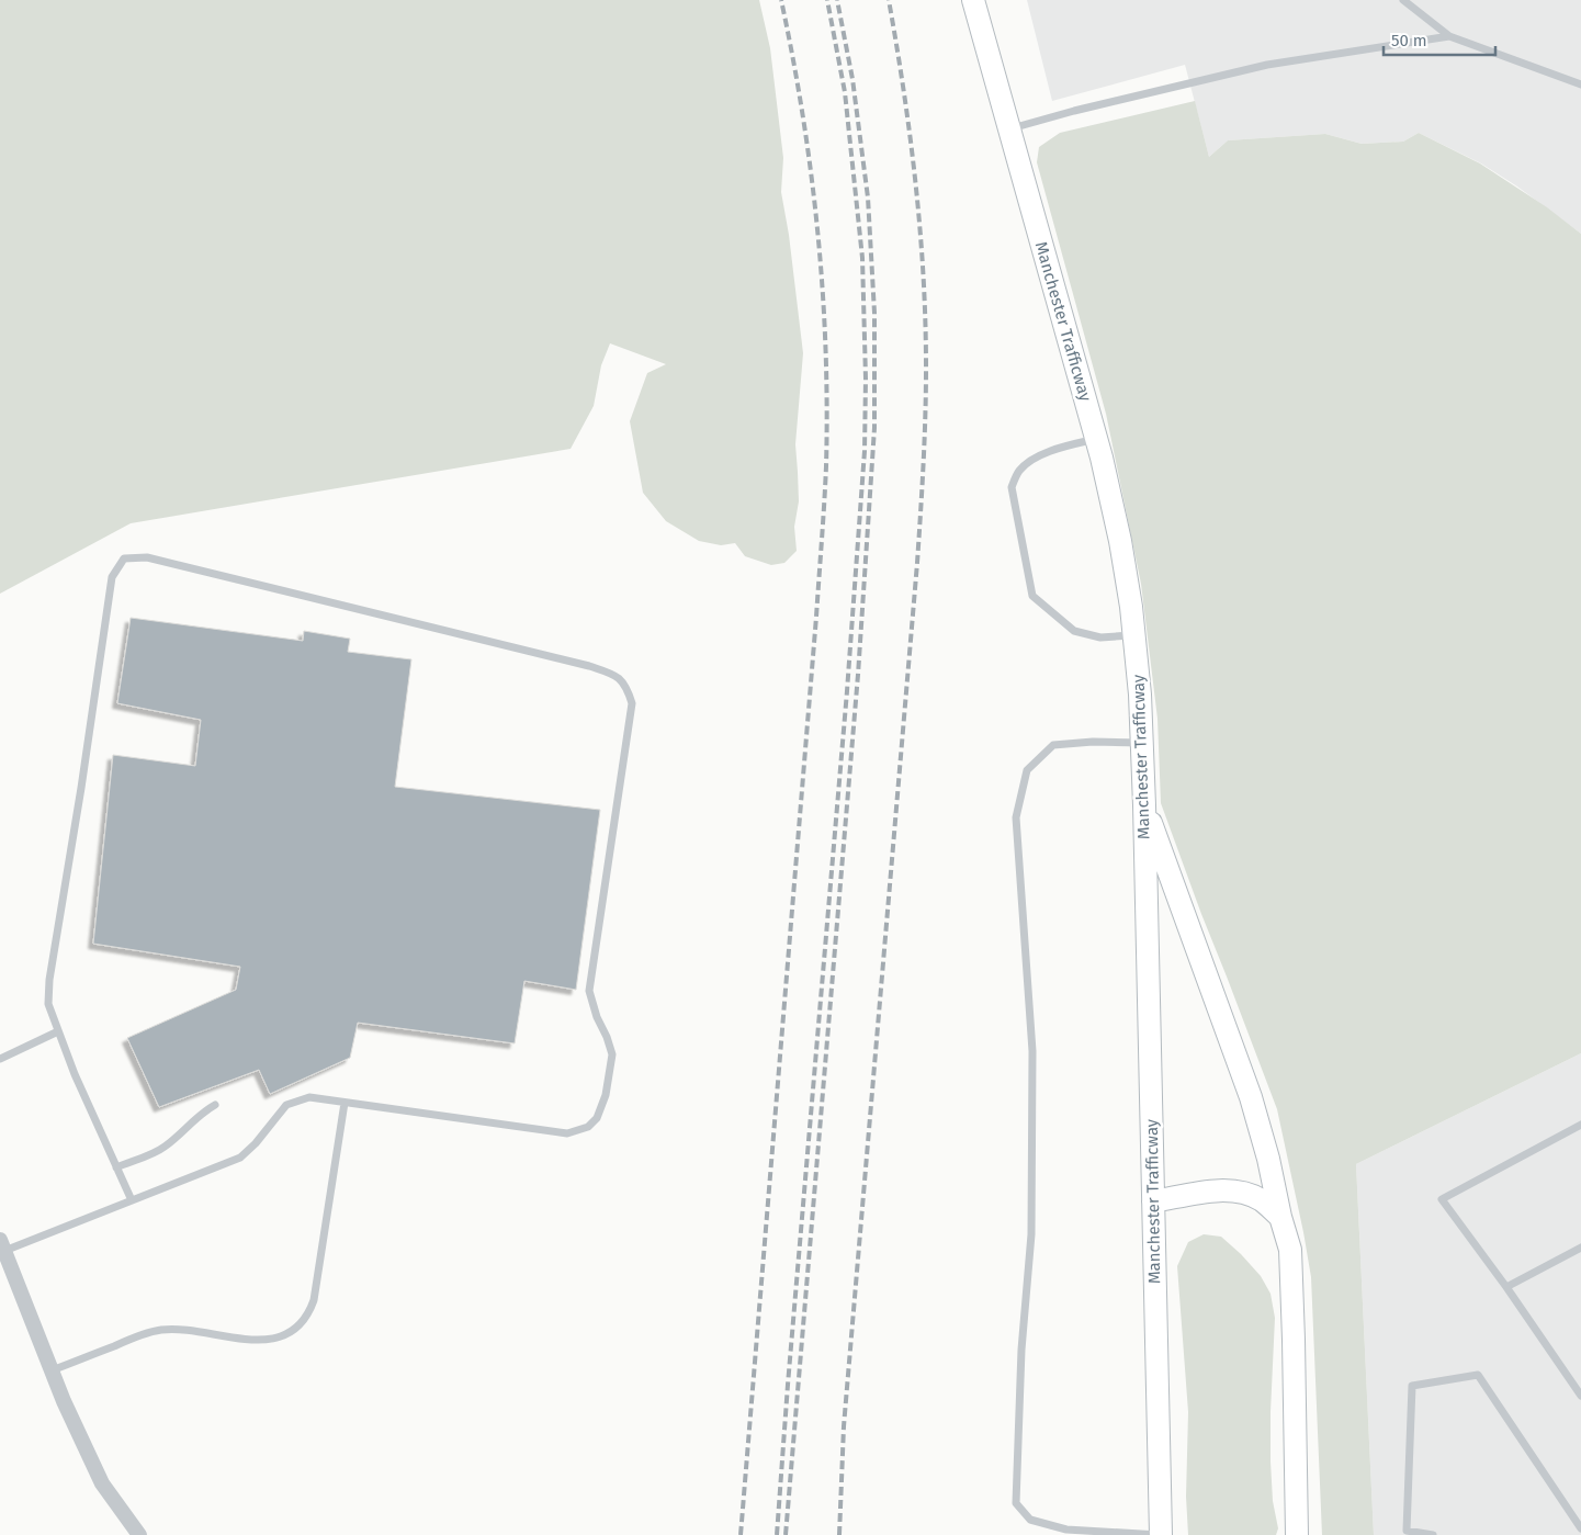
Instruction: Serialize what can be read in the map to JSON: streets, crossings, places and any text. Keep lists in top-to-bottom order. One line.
{"streets":{"main road":["Manchester Trafficway"]},"scale_bar":"50 m"}
